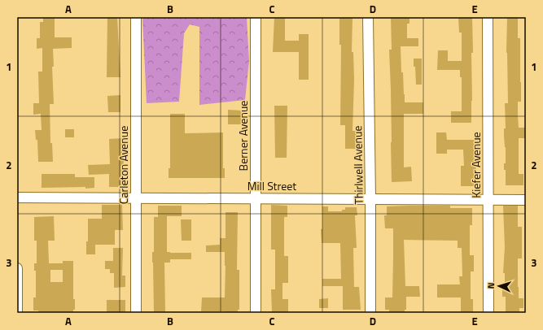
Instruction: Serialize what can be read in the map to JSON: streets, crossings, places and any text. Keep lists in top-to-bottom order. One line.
{"streets":{"street":["Berner Avenue","Carleton Avenue","Thirlwell Avenue","Kiefer Avenue","Mill Street"]},"crossings":[["Berner Avenue","Mill Street"],["Carleton Avenue","Mill Street"],["Thirlwell Avenue","Mill Street"],["Kiefer Avenue","Mill Street"]],"north":"left","grid":{"columns":["A","B","C","D","E"],"rows":["1","2","3"]}}
